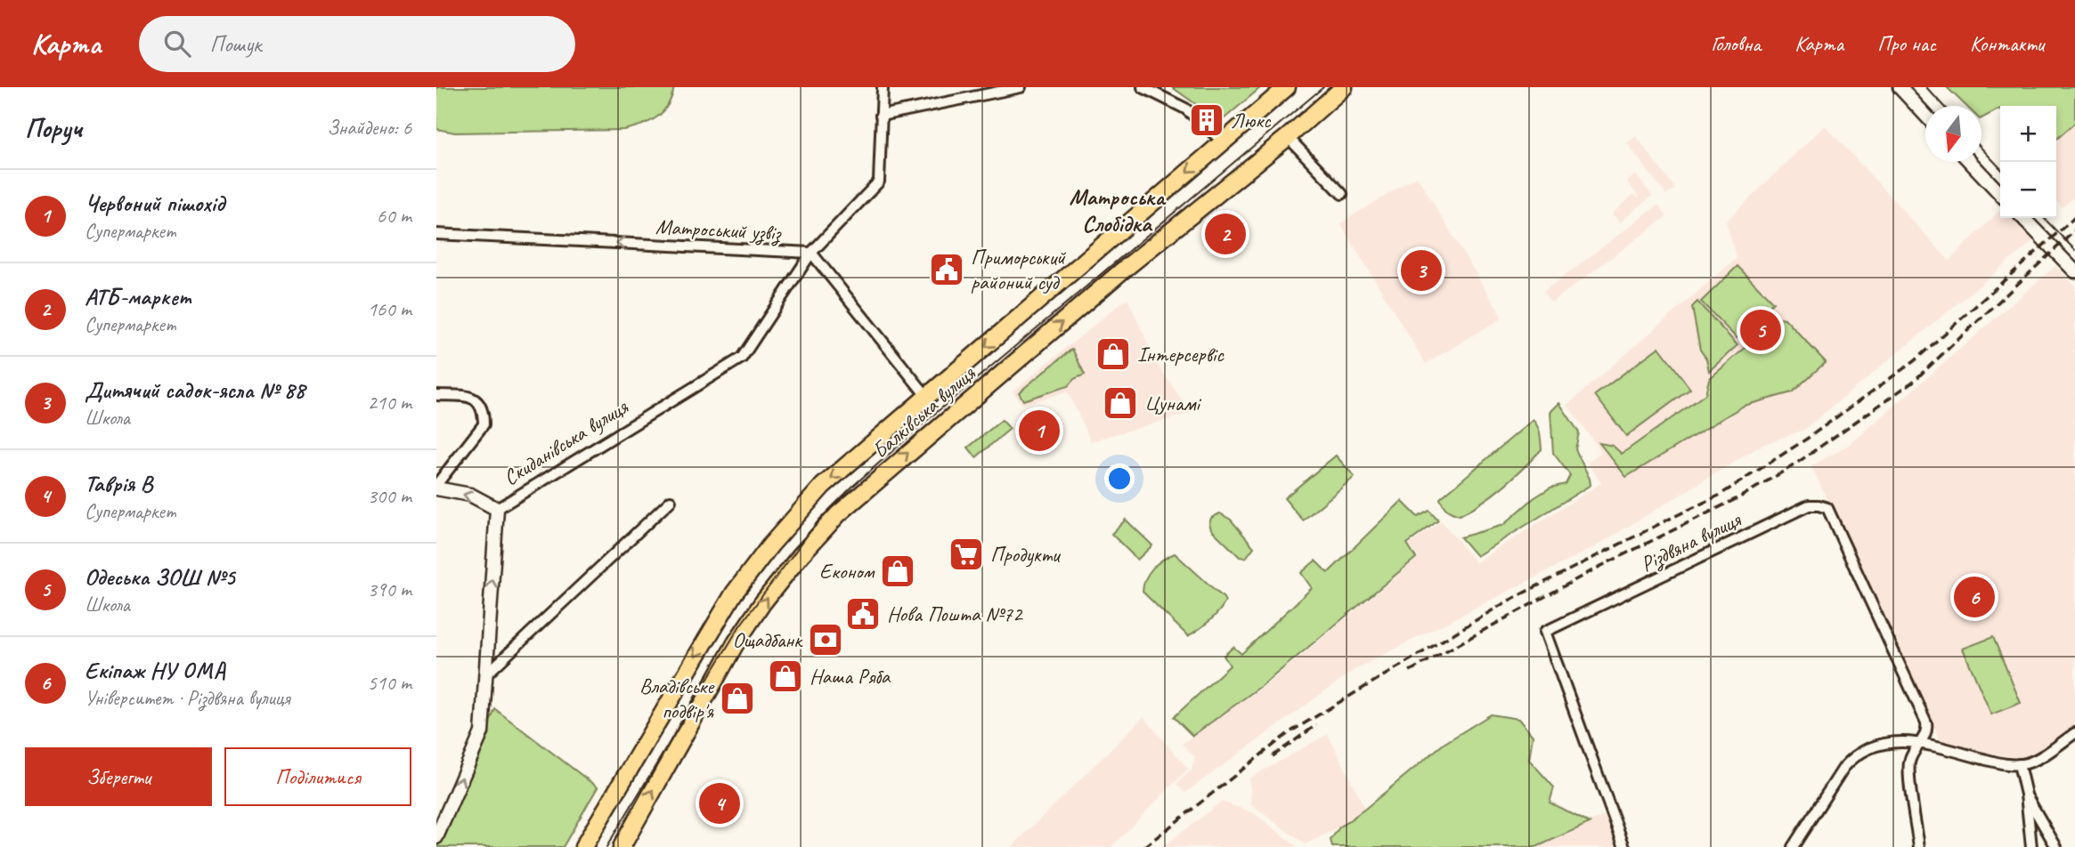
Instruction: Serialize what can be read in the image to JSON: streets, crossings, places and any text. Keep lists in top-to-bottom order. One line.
{"streets":{"main road":["Балківська вулиця"],"street":["Матроський узвіз","Скиданівська вулиця","Різдвяна вулиця"]},"crossings":[["Матроський узвіз","Балківська вулиця"],["Матроський узвіз","Скиданівська вулиця"]],"one_way":["Матроський узвіз","Скиданівська вулиця"],"districts":["Матроська Слобідка"],"places":{"building":["Люкс"],"public building":["Приморський районий суд","Нова Пошта №72"],"shop":["Інтерсервіс","Цунамі","Економ","Наша Ряба","Владiвське подвiр'я"],"supermarket":["Продукти"],"bank":["Ощадбанк"]},"north":"bottom","page":{"header":"Карта","search":"Пошук","nav":["Головна","Карта","Про нас","Контакти"],"heading":["Поруч","Знайдено: 6"],"map_buttons":["+","−"],"list":[{"mark":"1","name":"Червоний пішохід","note":"Супермаркет","value":"60 m"},{"mark":"2","name":"АТБ-маркет","note":"Супермаркет","value":"160 m"},{"mark":"3","name":"Дитячий садок-ясла № 88","note":"Школа","value":"210 m"},{"mark":"4","name":"Таврія В","note":"Супермаркет","value":"300 m"},{"mark":"5","name":"Одеська ЗОШ №5","note":"Школа","value":"390 m"},{"mark":"6","name":"Екіпаж НУ ОМА","note":"Університет · Різдвяна вулиця","value":"510 m"}],"pins":["2","3","5","1","6","4"],"buttons":["Зберегти","Поділитися"]}}
